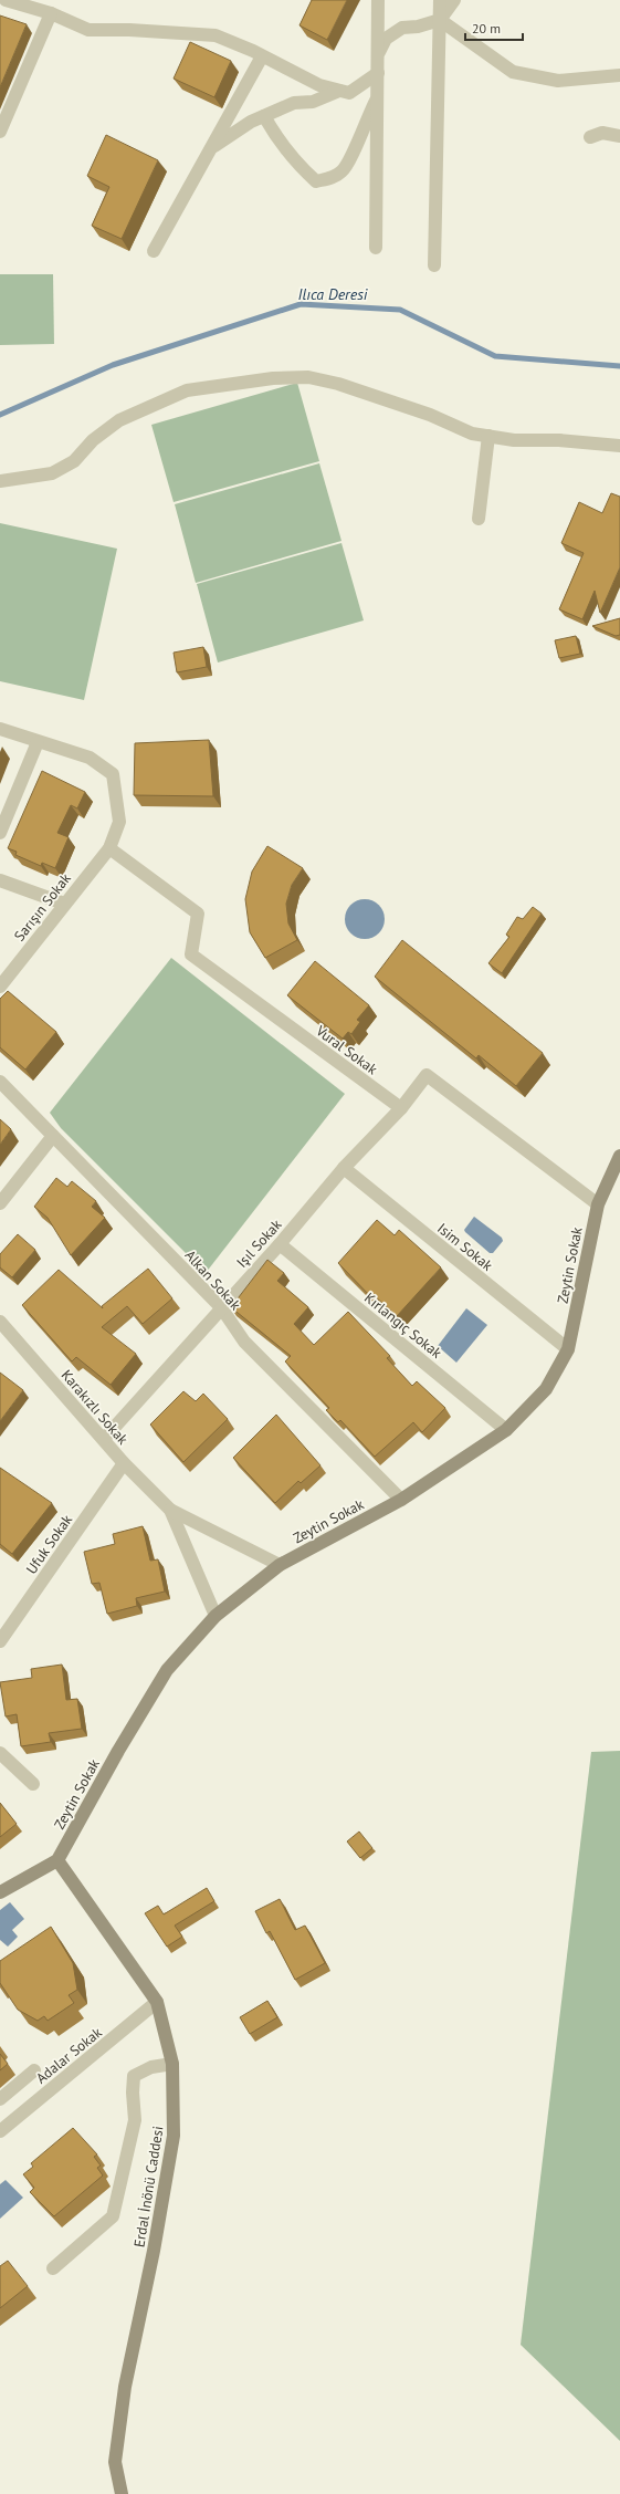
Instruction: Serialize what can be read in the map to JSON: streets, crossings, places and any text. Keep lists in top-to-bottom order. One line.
{"streets":{"street":["Sarışın Sokak","Vural Sokak","Işıl Sokak","Isim Sokak","Zeytin Sokak","Alkan Sokak","Kırlangıç Sokak","Karakızlı Sokak","Ufuk Sokak","Adalar Sokak","Erdal İnönü Caddesi"]},"crossings":[["Sarışın Sokak","Vural Sokak"],["Vural Sokak","Işıl Sokak"],["Işıl Sokak","Isim Sokak"],["Işıl Sokak","Alkan Sokak"],["Işıl Sokak","Kırlangıç Sokak"],["Işıl Sokak","Karakızlı Sokak"],["Isim Sokak","Zeytin Sokak"],["Zeytin Sokak","Alkan Sokak"],["Zeytin Sokak","Kırlangıç Sokak"],["Zeytin Sokak","Karakızlı Sokak"],["Zeytin Sokak","Erdal İnönü Caddesi"],["Karakızlı Sokak","Ufuk Sokak"],["Adalar Sokak","Erdal İnönü Caddesi"]],"water":["Ilıca Deresi"],"scale_bar":"20 m"}
